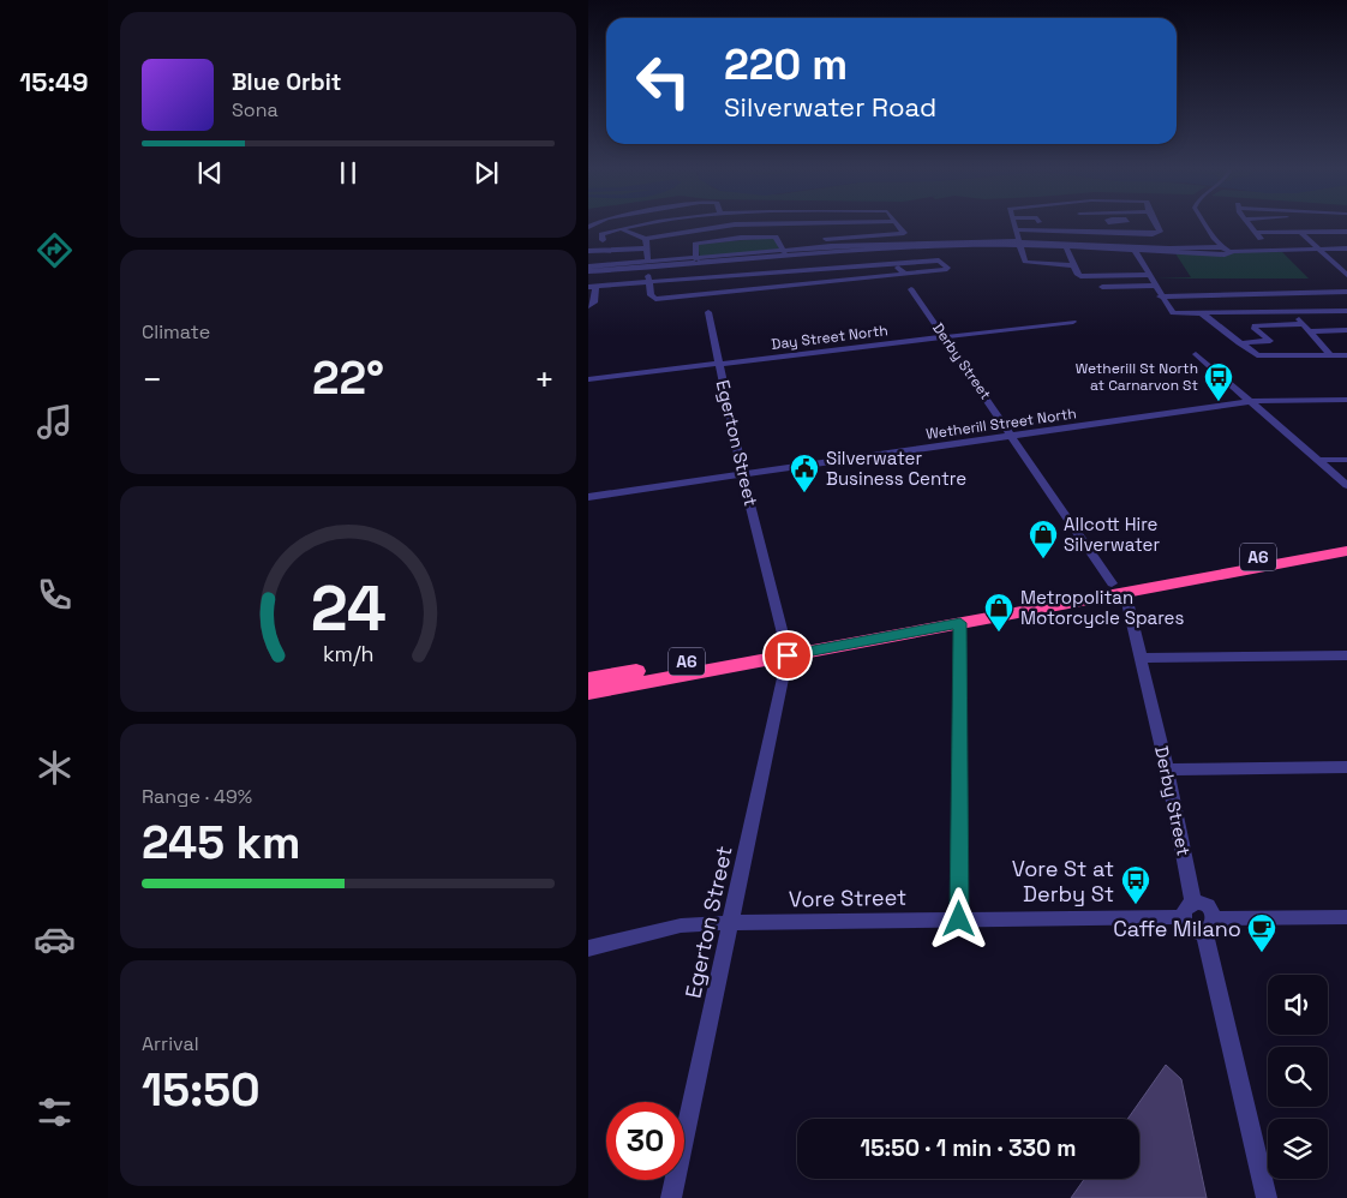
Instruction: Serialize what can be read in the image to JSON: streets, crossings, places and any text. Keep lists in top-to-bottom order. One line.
{"streets":{"highway":["A6"],"street":["Day Street North","Derby Street","Wetherill Street North","Egerton Street","Vore Street"]},"crossings":[["Day Street North","Derby Street"],["Day Street North","Egerton Street"],["Derby Street","Wetherill Street North"],["Derby Street","A6"],["Derby Street","Vore Street"],["Wetherill Street North","Egerton Street"],["Egerton Street","A6"],["Egerton Street","Vore Street"]],"places":{"bus stop":["Wetherill St North at Carnarvon St","Vore St at Derby St"],"public building":["Silverwater Business Centre"],"shop":["Allcott Hire Silverwater","Metropolitan Motorcycle Spares"],"cafe":["Caffe Milano"]},"page":{"tabs":"15:49","turn":["220 m","Silverwater Road"],"song":["Blue Orbit","Sona"],"tile":["Climate",["Range · 49%","245 km"],["Arrival","15:50"]],"heat":["−","22°","+"],"limit":"30","trip":"15:50 · 1 min · 330 m","gauge":["24","km/h"]}}
